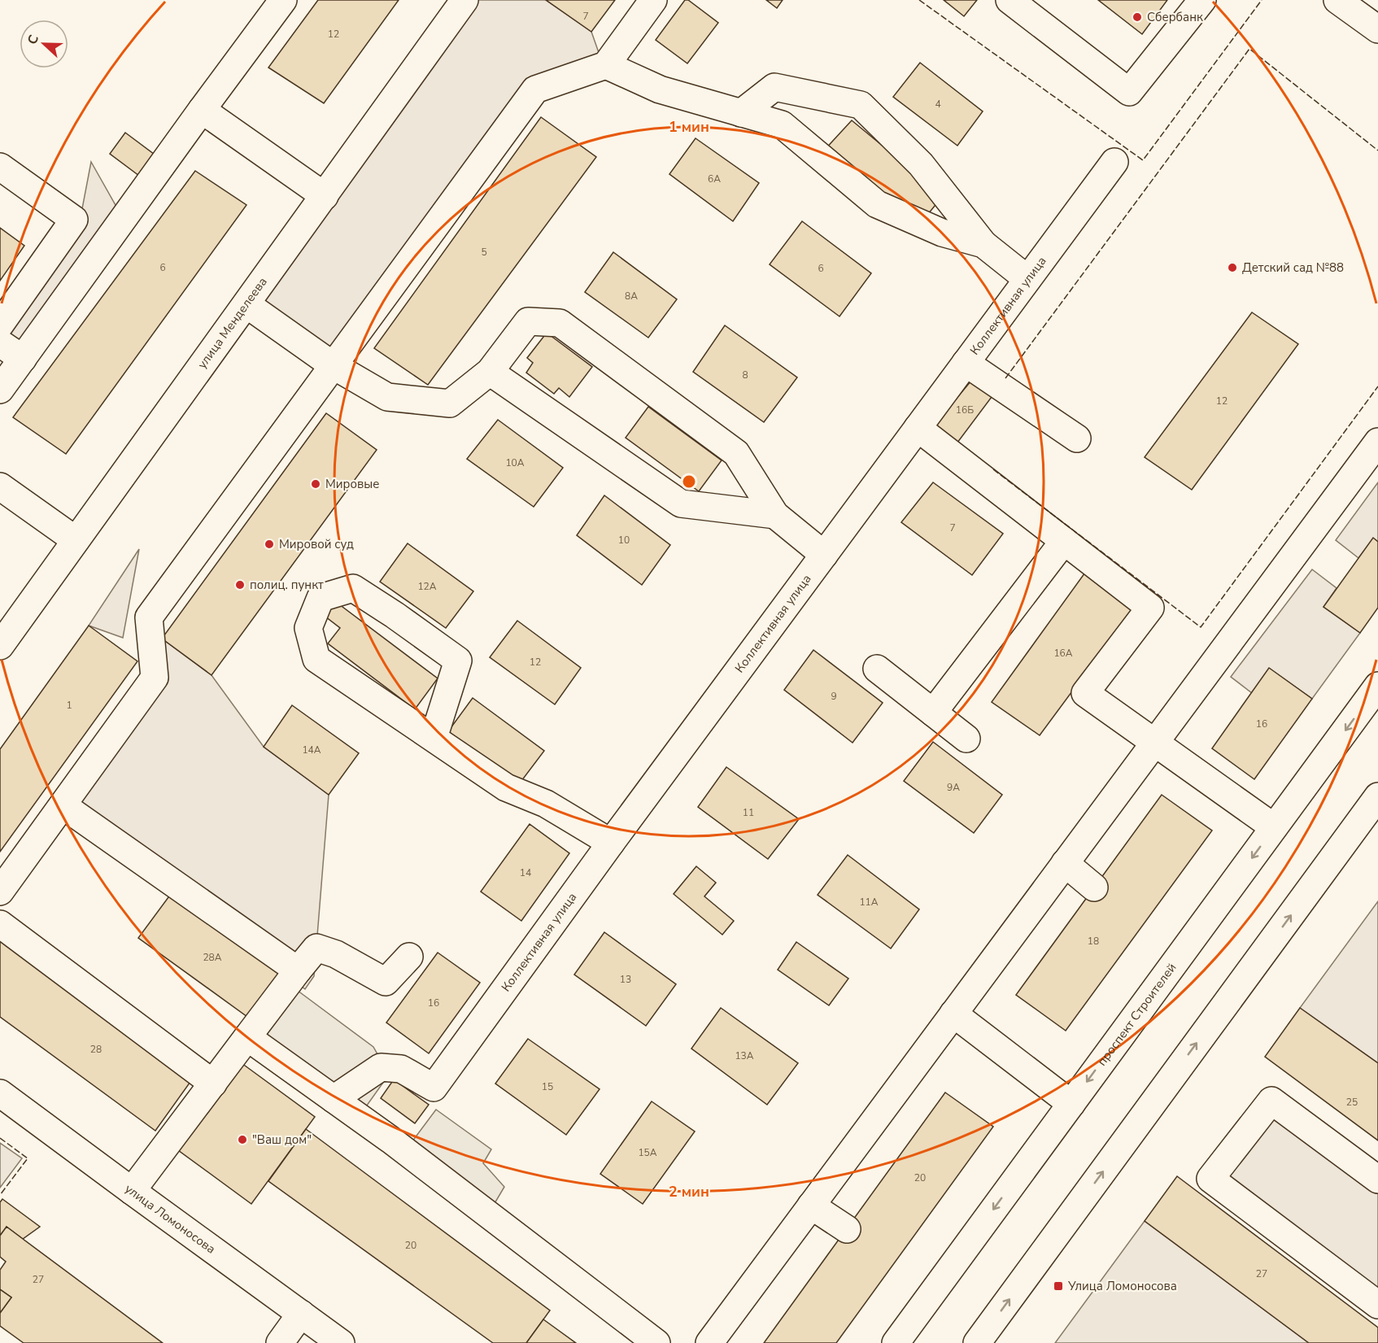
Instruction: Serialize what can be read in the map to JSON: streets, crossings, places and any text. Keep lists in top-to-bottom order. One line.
{"streets":{"street":["Коллективная улица","улица Менделеева","проспект Строителей","улица Ломоносова"]},"places":{"other":["Сбербанк","Детский сад №88","Мировые","Мировой суд","полиц. пункт","\"Ваш дом\""],"transit":["Улица Ломоносова"]},"house_numbers":["7","12","4","6А","5","6","6","8А","8","12","16Б","10А","7","10","12А","16А","12","9","1","16","14А","9А","11","14","11А","18","28А","13","16","28","13А","15","25","15А","20","20","27","27"],"north":"left","rings":["1 мин","2 мин"]}
